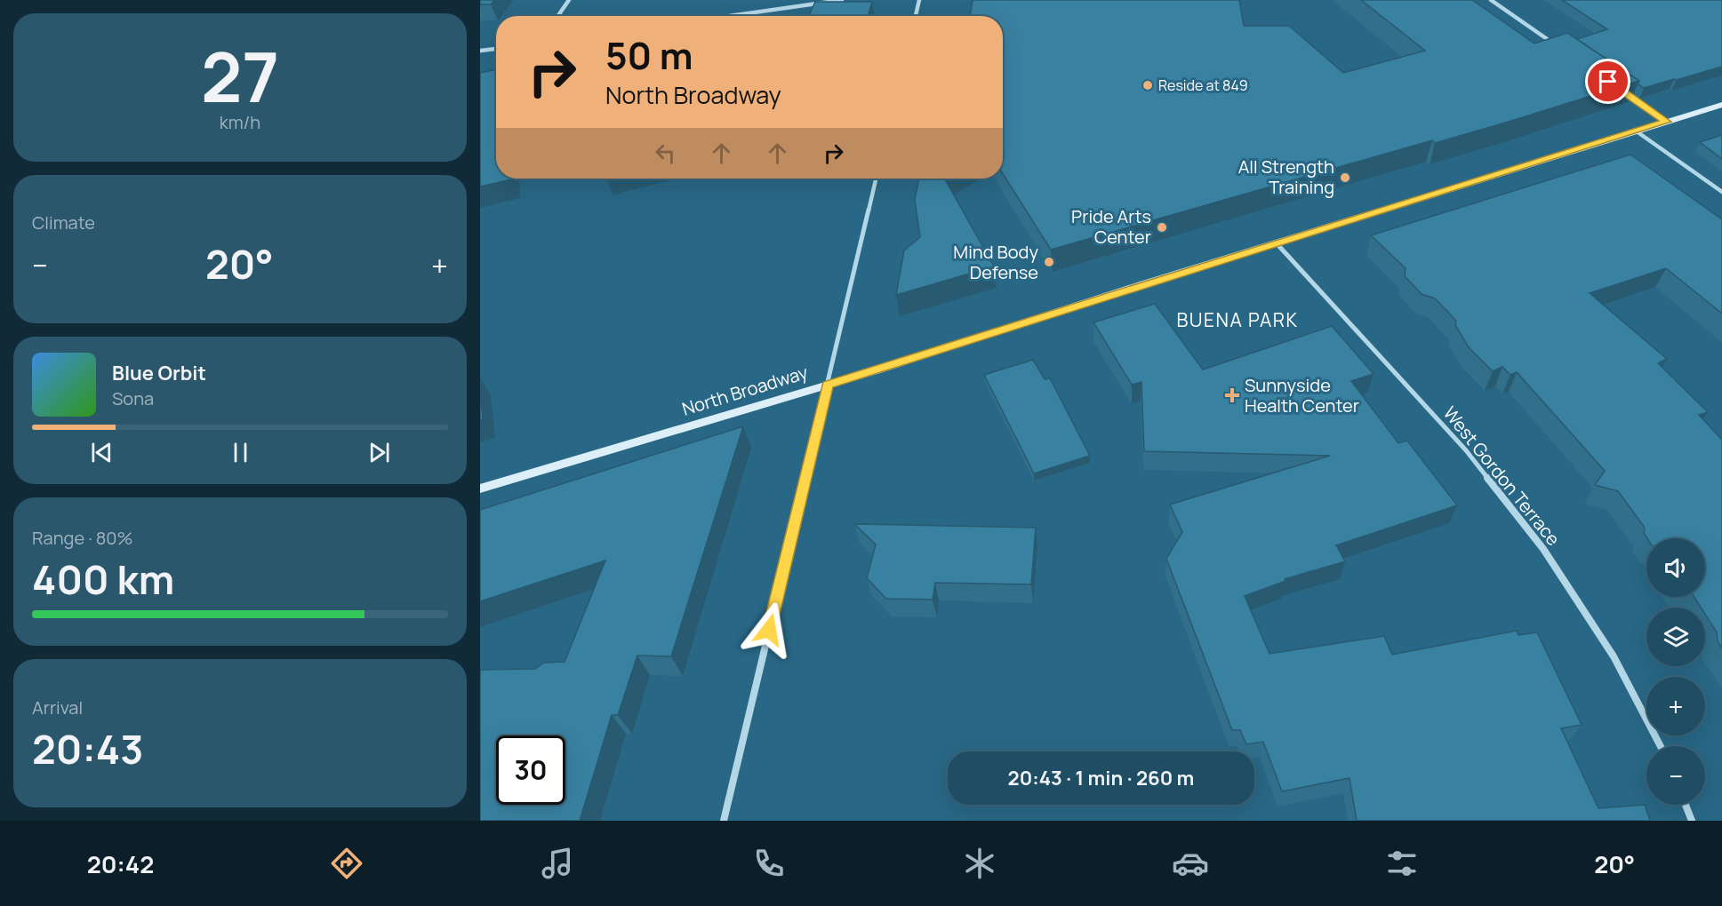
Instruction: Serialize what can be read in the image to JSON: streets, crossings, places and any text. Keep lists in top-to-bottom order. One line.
{"streets":{"main road":["North Broadway"],"street":["West Gordon Terrace"]},"crossings":[["North Broadway","West Gordon Terrace"]],"districts":["BUENA PARK"],"places":{"other":["Reside at 849","All Strength Training","Pride Arts Center","Mind Body Defense"],"health":["Sunnyside Health Center"]},"page":{"tile":[["27","km/h"],"Climate",["Range · 80%","400 km"],["Arrival","20:43"]],"turn":["50 m","North Broadway"],"heat":["−","20°","+"],"song":["Blue Orbit","Sona"],"map_buttons":["+","−"],"limit":"30","trip":"20:43 · 1 min · 260 m","tabs":["20:42","20°"]}}
